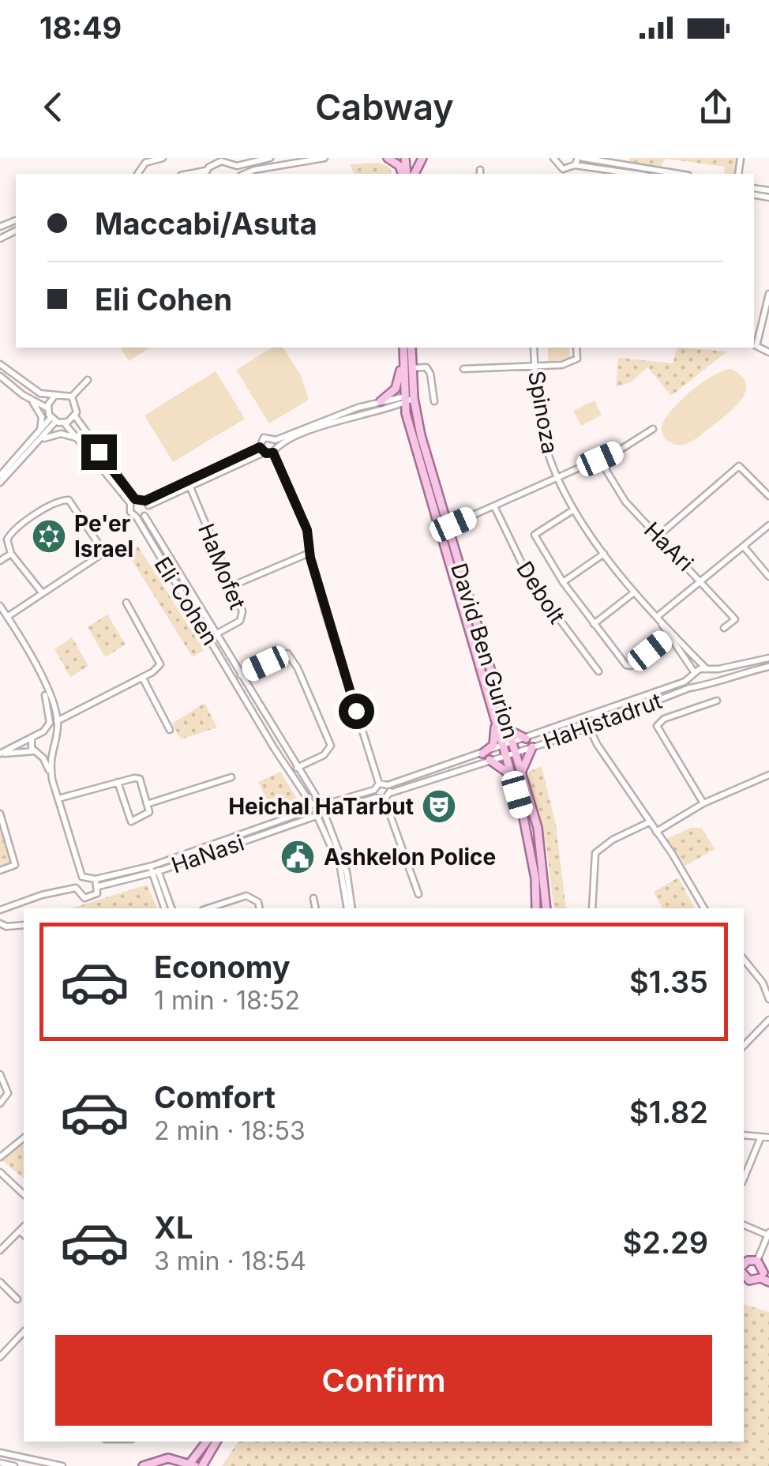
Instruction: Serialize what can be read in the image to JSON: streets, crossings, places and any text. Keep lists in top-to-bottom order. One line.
{"streets":{"main road":["David Ben Gurion"],"street":["Spinoza","HaAri","HaMofet","Debolt","Eli Cohen","HaHistadrut","HaNasi"]},"crossings":[["HaMofet","Eli Cohen"],["Eli Cohen","HaNasi"],["David Ben Gurion","HaHistadrut"]],"places":{"synagogue":["Pe'er Israel"],"theatre":["Heichal HaTarbut"],"public building":["Ashkelon Police"]},"page":{"status":"18:49","header":"Cabway","banner":["Maccabi/Asuta","Eli Cohen"],"list":[{"name":"Economy","note":"1 min · 18:52","value":"$1.35"},{"name":"Comfort","note":"2 min · 18:53","value":"$1.82"},{"name":"XL","note":"3 min · 18:54","value":"$2.29"}],"buttons":"Confirm"}}
